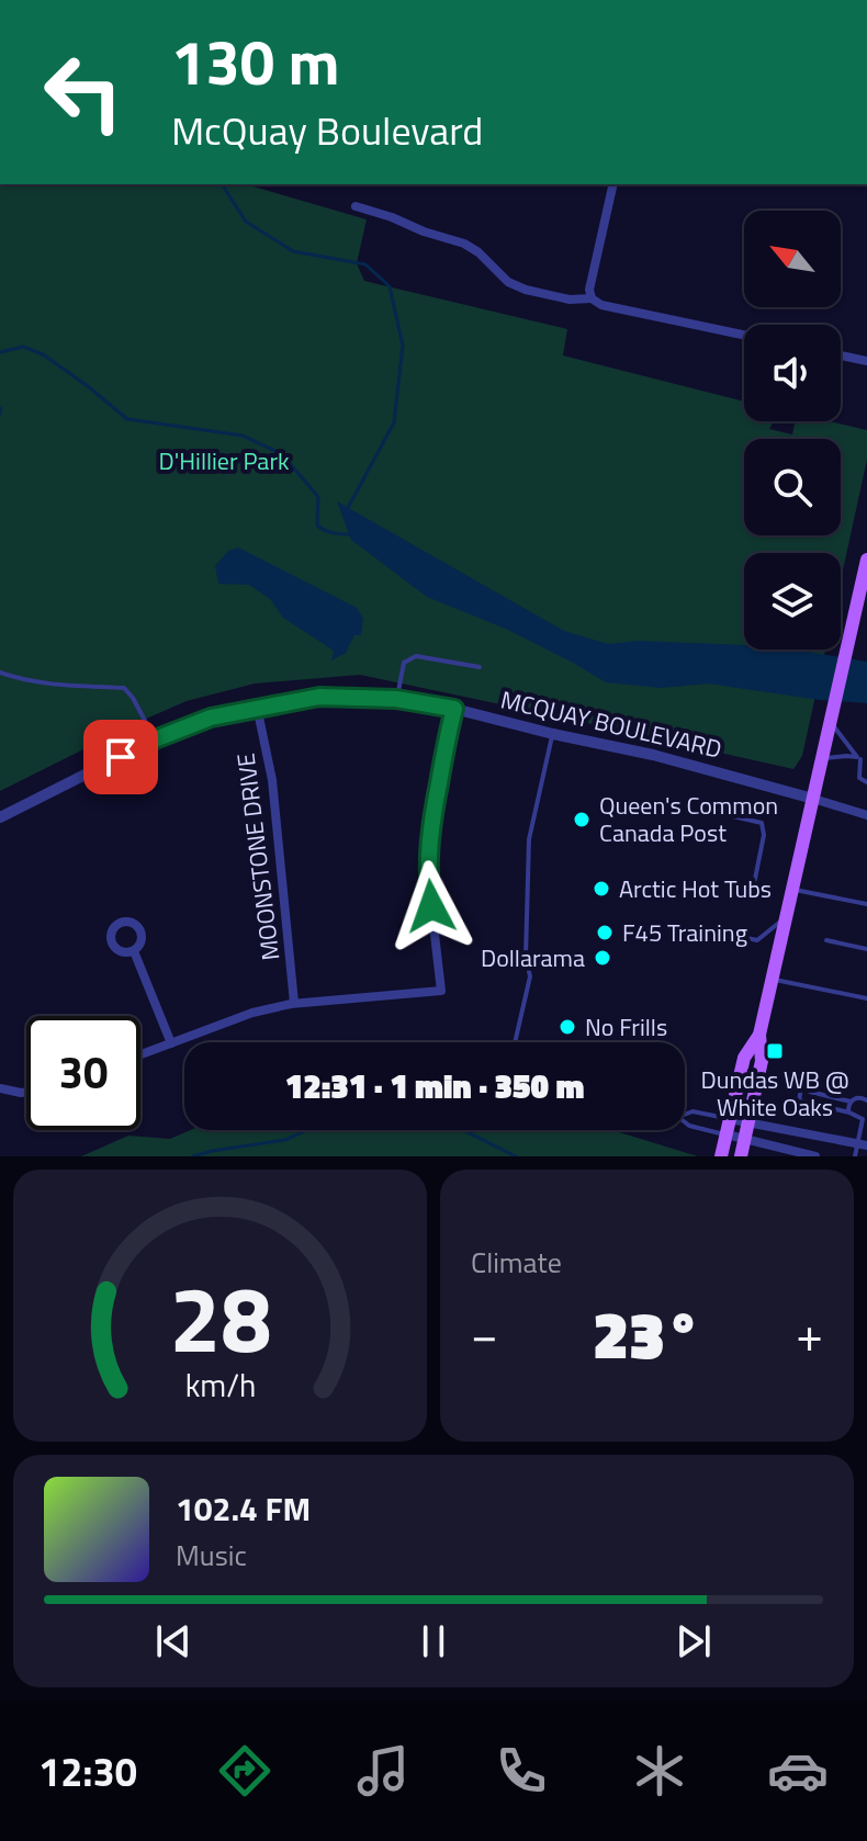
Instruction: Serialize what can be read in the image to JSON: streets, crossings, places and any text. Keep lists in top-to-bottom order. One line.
{"streets":{"street":["MCQUAY BOULEVARD","MOONSTONE DRIVE"]},"crossings":[["MCQUAY BOULEVARD","MOONSTONE DRIVE"]],"parks":["D'Hillier Park"],"places":{"other":["Queen's Common Canada Post","Arctic Hot Tubs","F45 Training","Dollarama","No Frills"],"transit":["Dundas WB @ White Oaks"]},"north":"top left","page":{"turn":["130 m","McQuay Boulevard"],"limit":"30","trip":"12:31 · 1 min · 350 m","tile":"Climate","heat":["−","23°","+"],"song":["102.4 FM","Music"],"tabs":"12:30","gauge":["28","km/h"]}}
